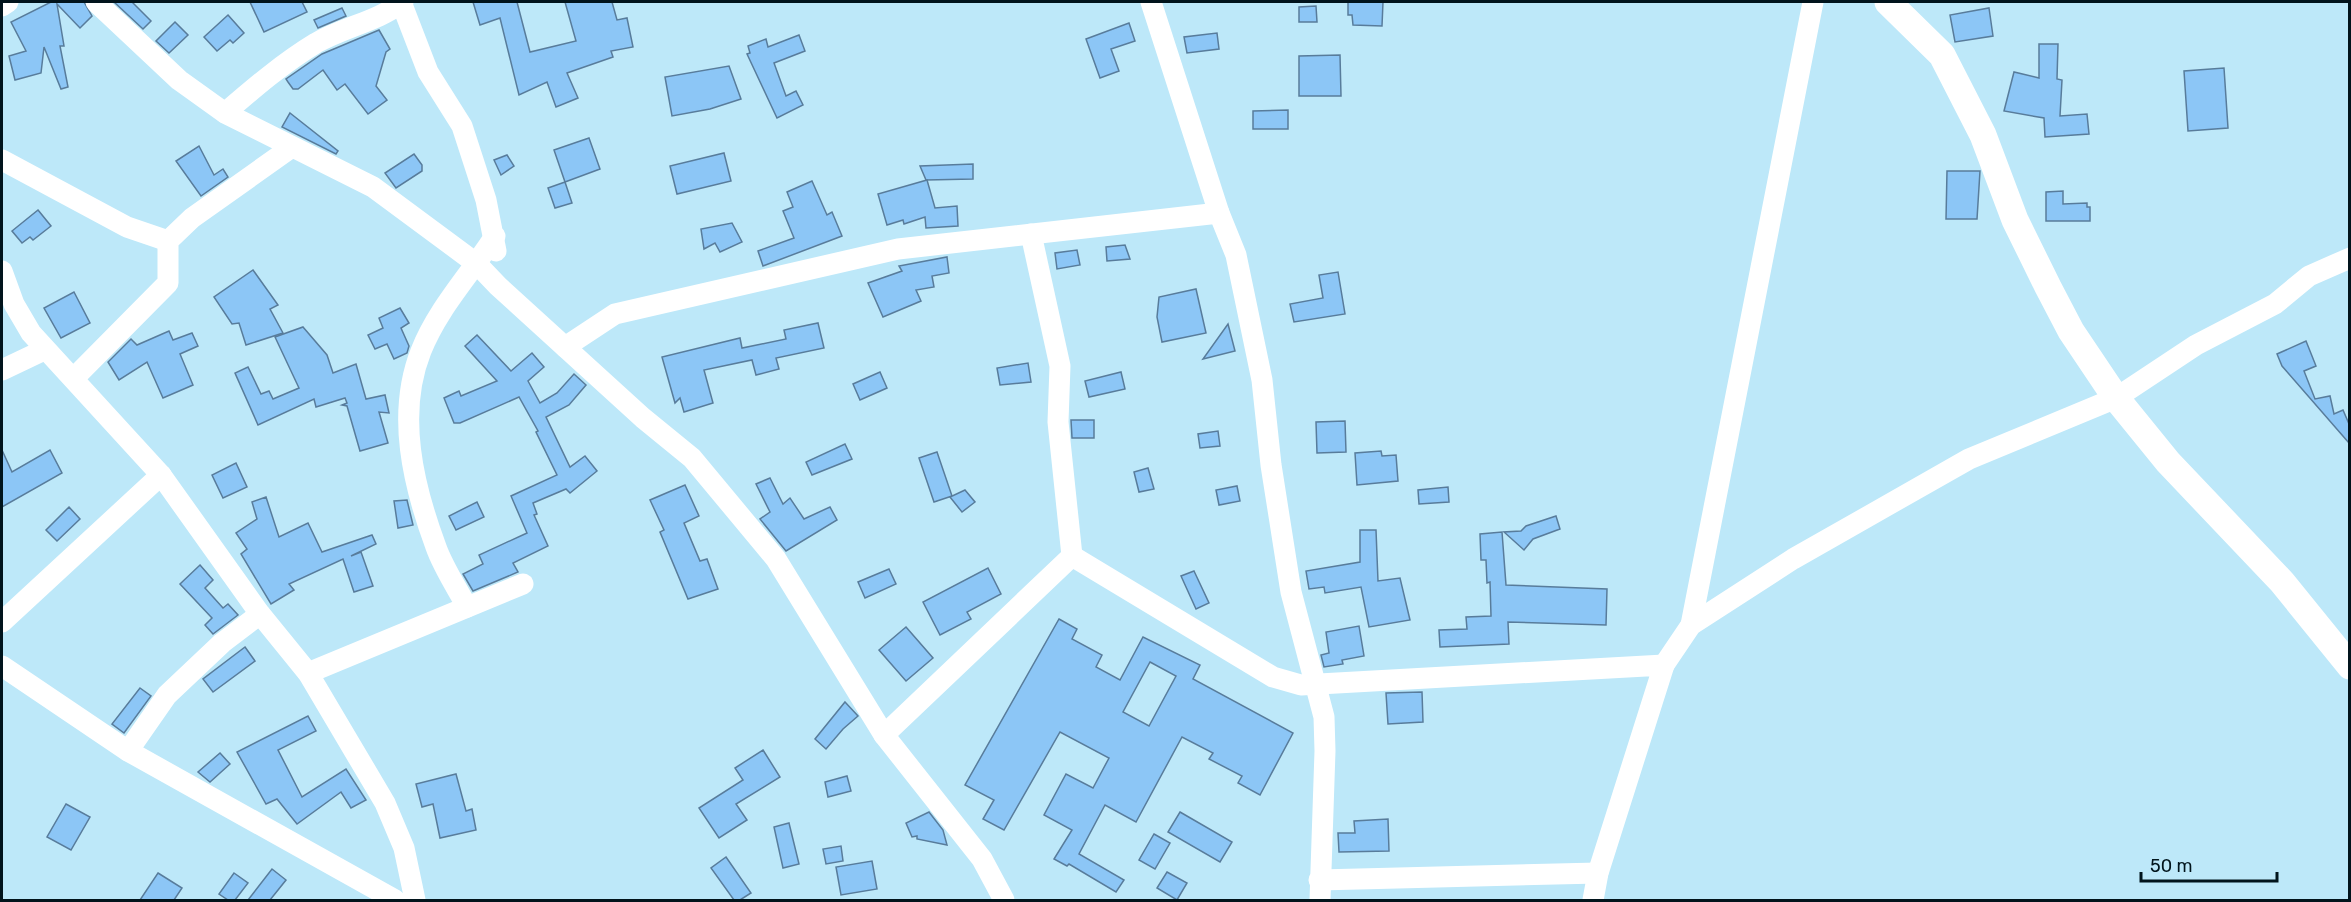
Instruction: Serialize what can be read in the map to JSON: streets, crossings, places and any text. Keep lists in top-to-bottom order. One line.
{"scale_bar":"50 m"}
